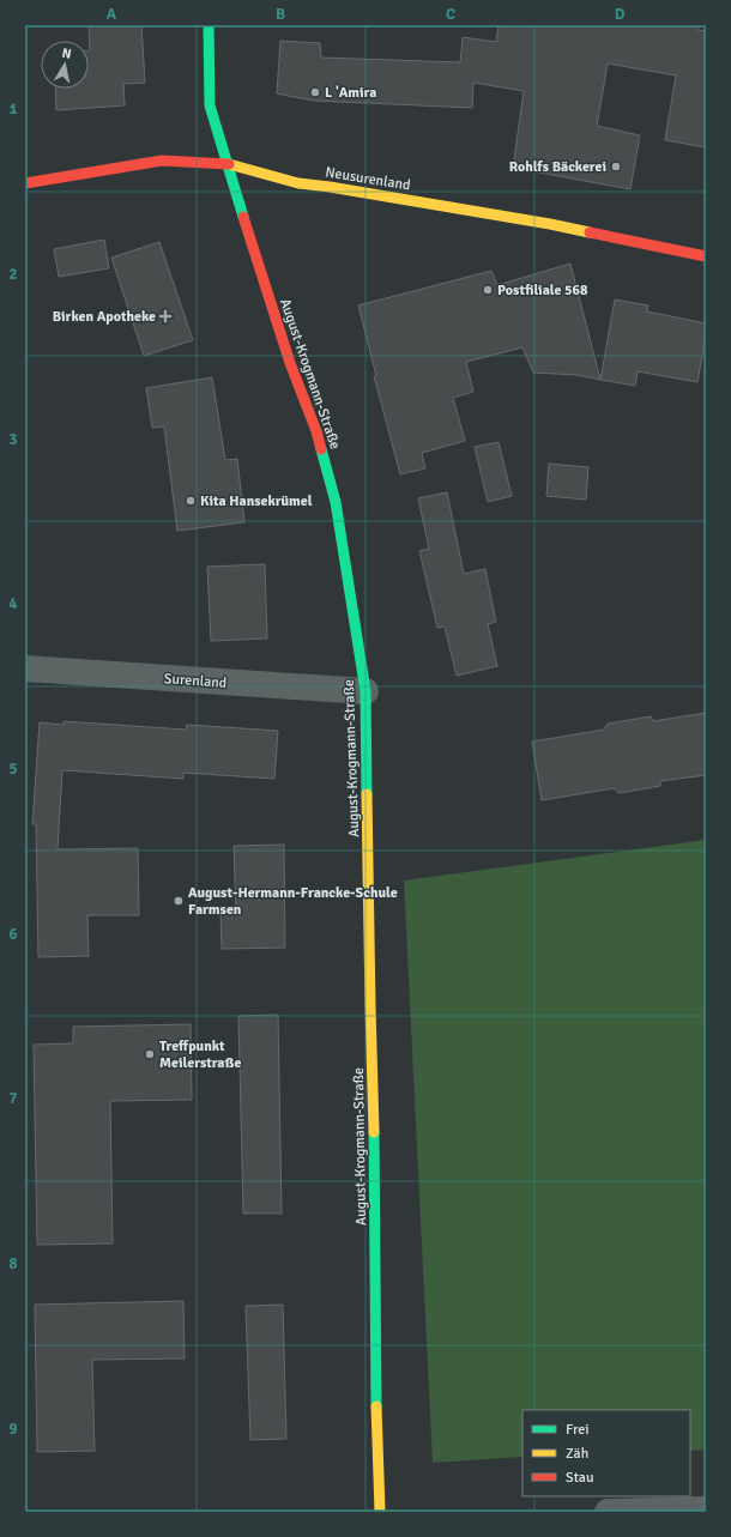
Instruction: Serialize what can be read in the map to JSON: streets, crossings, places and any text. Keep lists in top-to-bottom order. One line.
{"streets":{"main road":["Neusurenland","August-Krogmann-Straße"],"street":["Surenland"]},"crossings":[["Neusurenland","August-Krogmann-Straße"],["August-Krogmann-Straße","Surenland"]],"places":{"other":["L 'Amira","Rohlfs Bäckerei","Postfiliale 568","Kita Hansekrümel","August-Hermann-Francke-Schule Farmsen","Treffpunkt Meilerstraße"],"health":["Birken Apotheke"]},"legend":["Frei","Zäh","Stau"],"north":"top","grid":{"columns":["A","B","C","D"],"rows":["1","2","3","4","5","6","7","8","9"]}}
